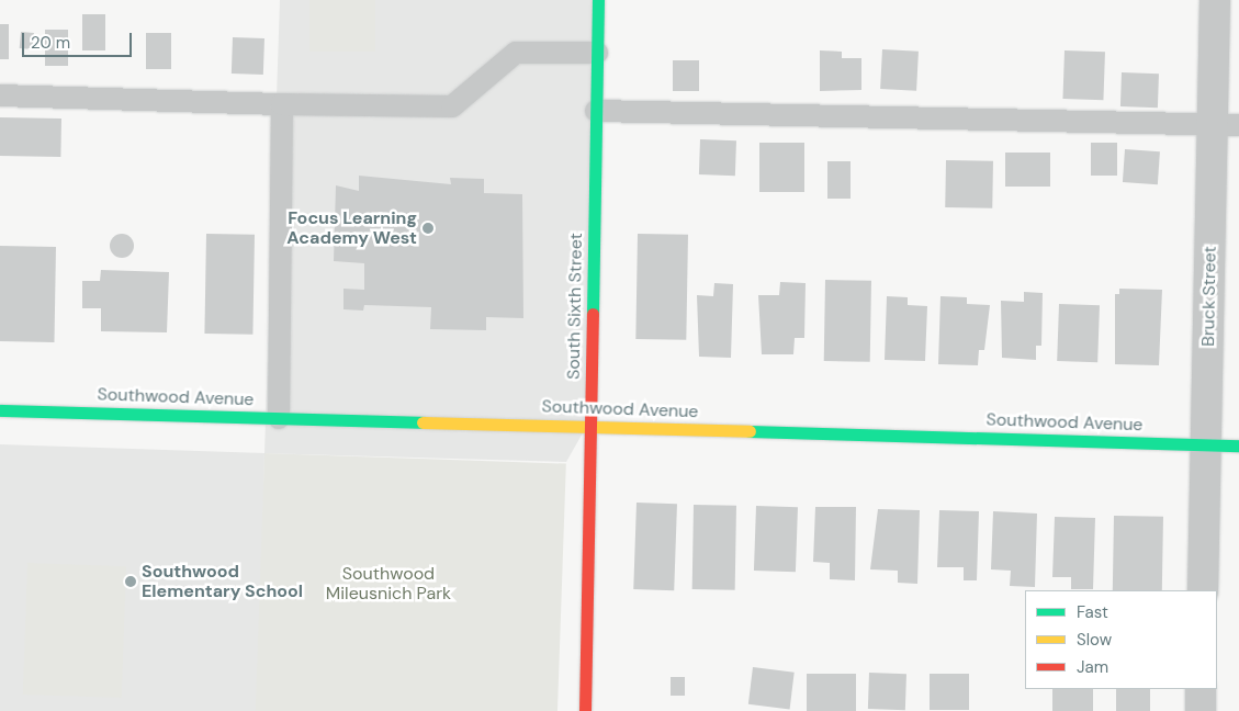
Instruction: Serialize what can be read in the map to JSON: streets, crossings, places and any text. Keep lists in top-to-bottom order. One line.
{"streets":{"street":["Bruck Street","South Sixth Street","Southwood Avenue"]},"crossings":[["Bruck Street","Southwood Avenue"],["South Sixth Street","Southwood Avenue"]],"parks":["Southwood Mileusnich Park"],"places":["Focus Learning Academy West","Southwood Elementary School"],"legend":["Fast","Slow","Jam"],"scale_bar":"20 m"}
